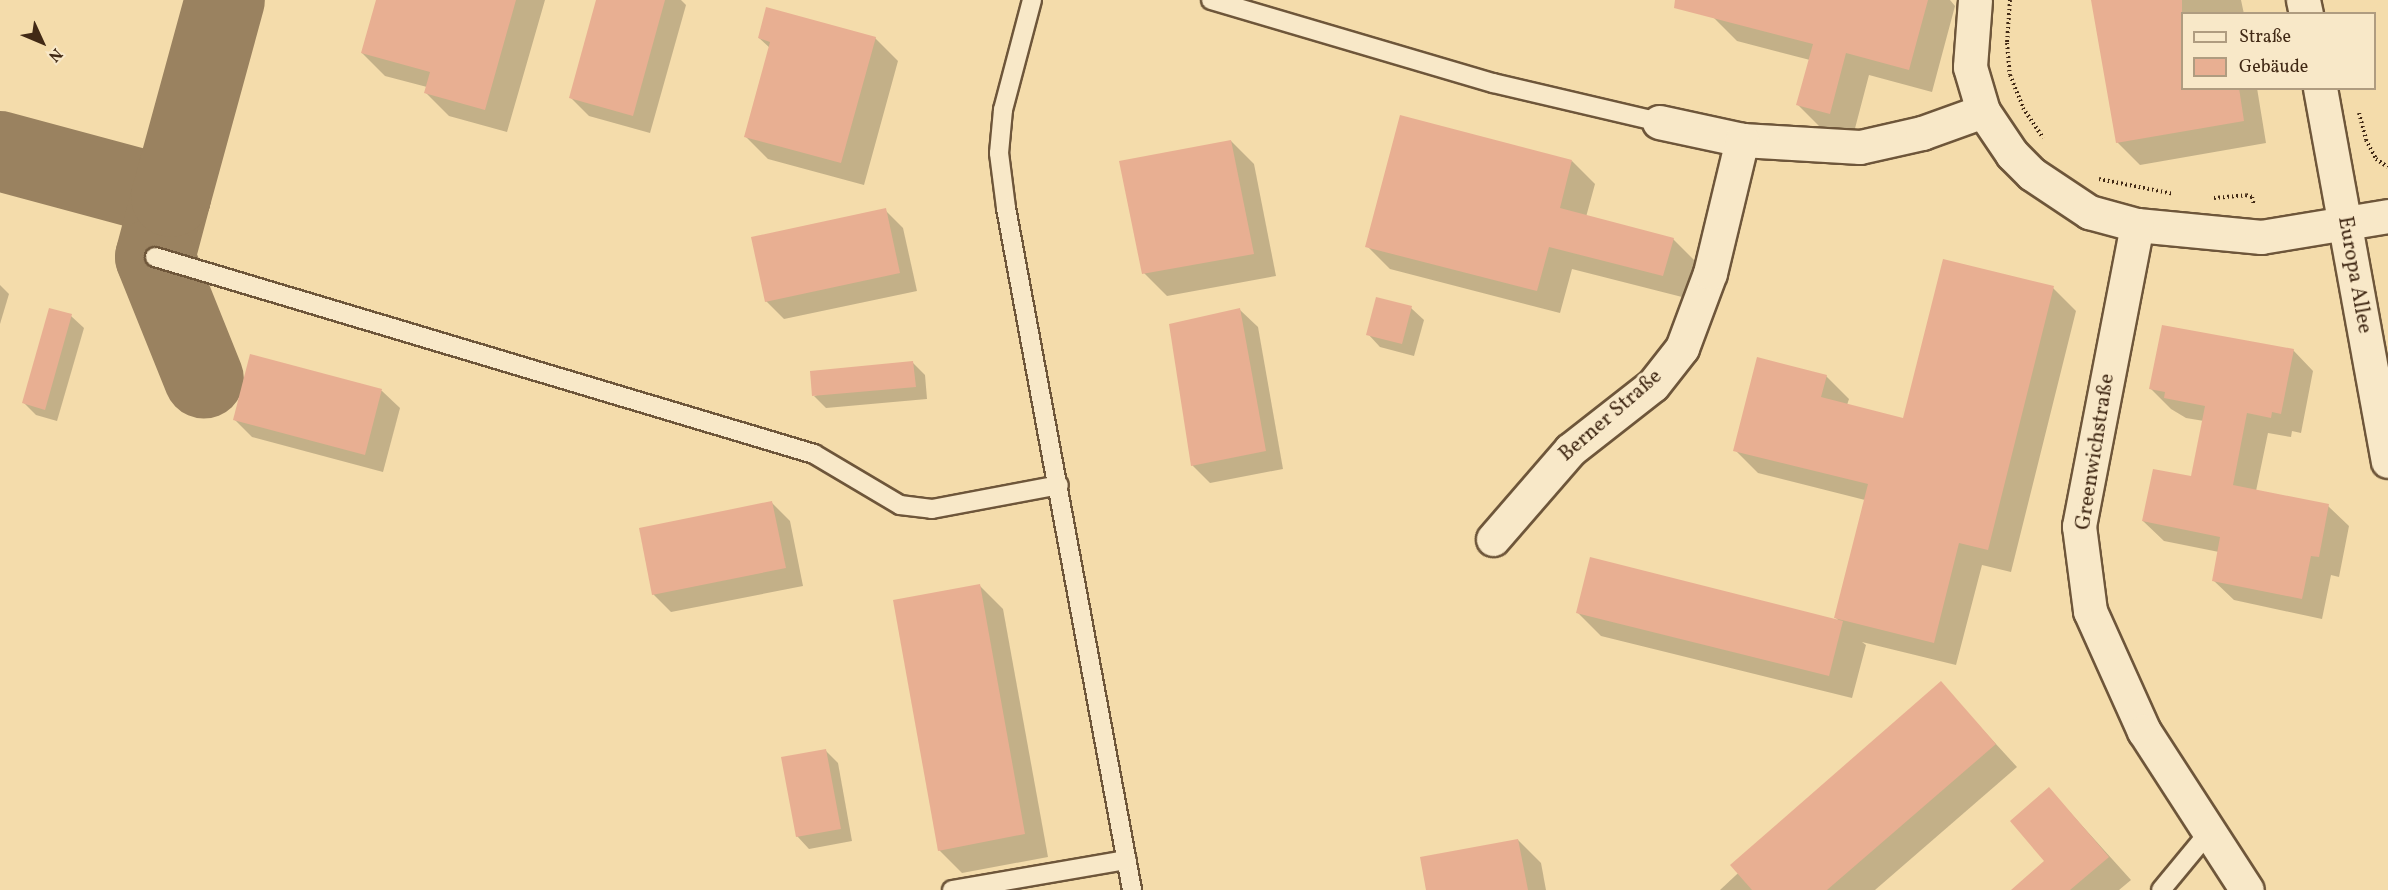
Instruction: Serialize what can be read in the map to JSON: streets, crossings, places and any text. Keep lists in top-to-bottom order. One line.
{"streets":{"street":["Europa Allee","Berner Straße","Greenwichstraße"]},"legend":["Straße","Gebäude"],"north":"bottom right"}
